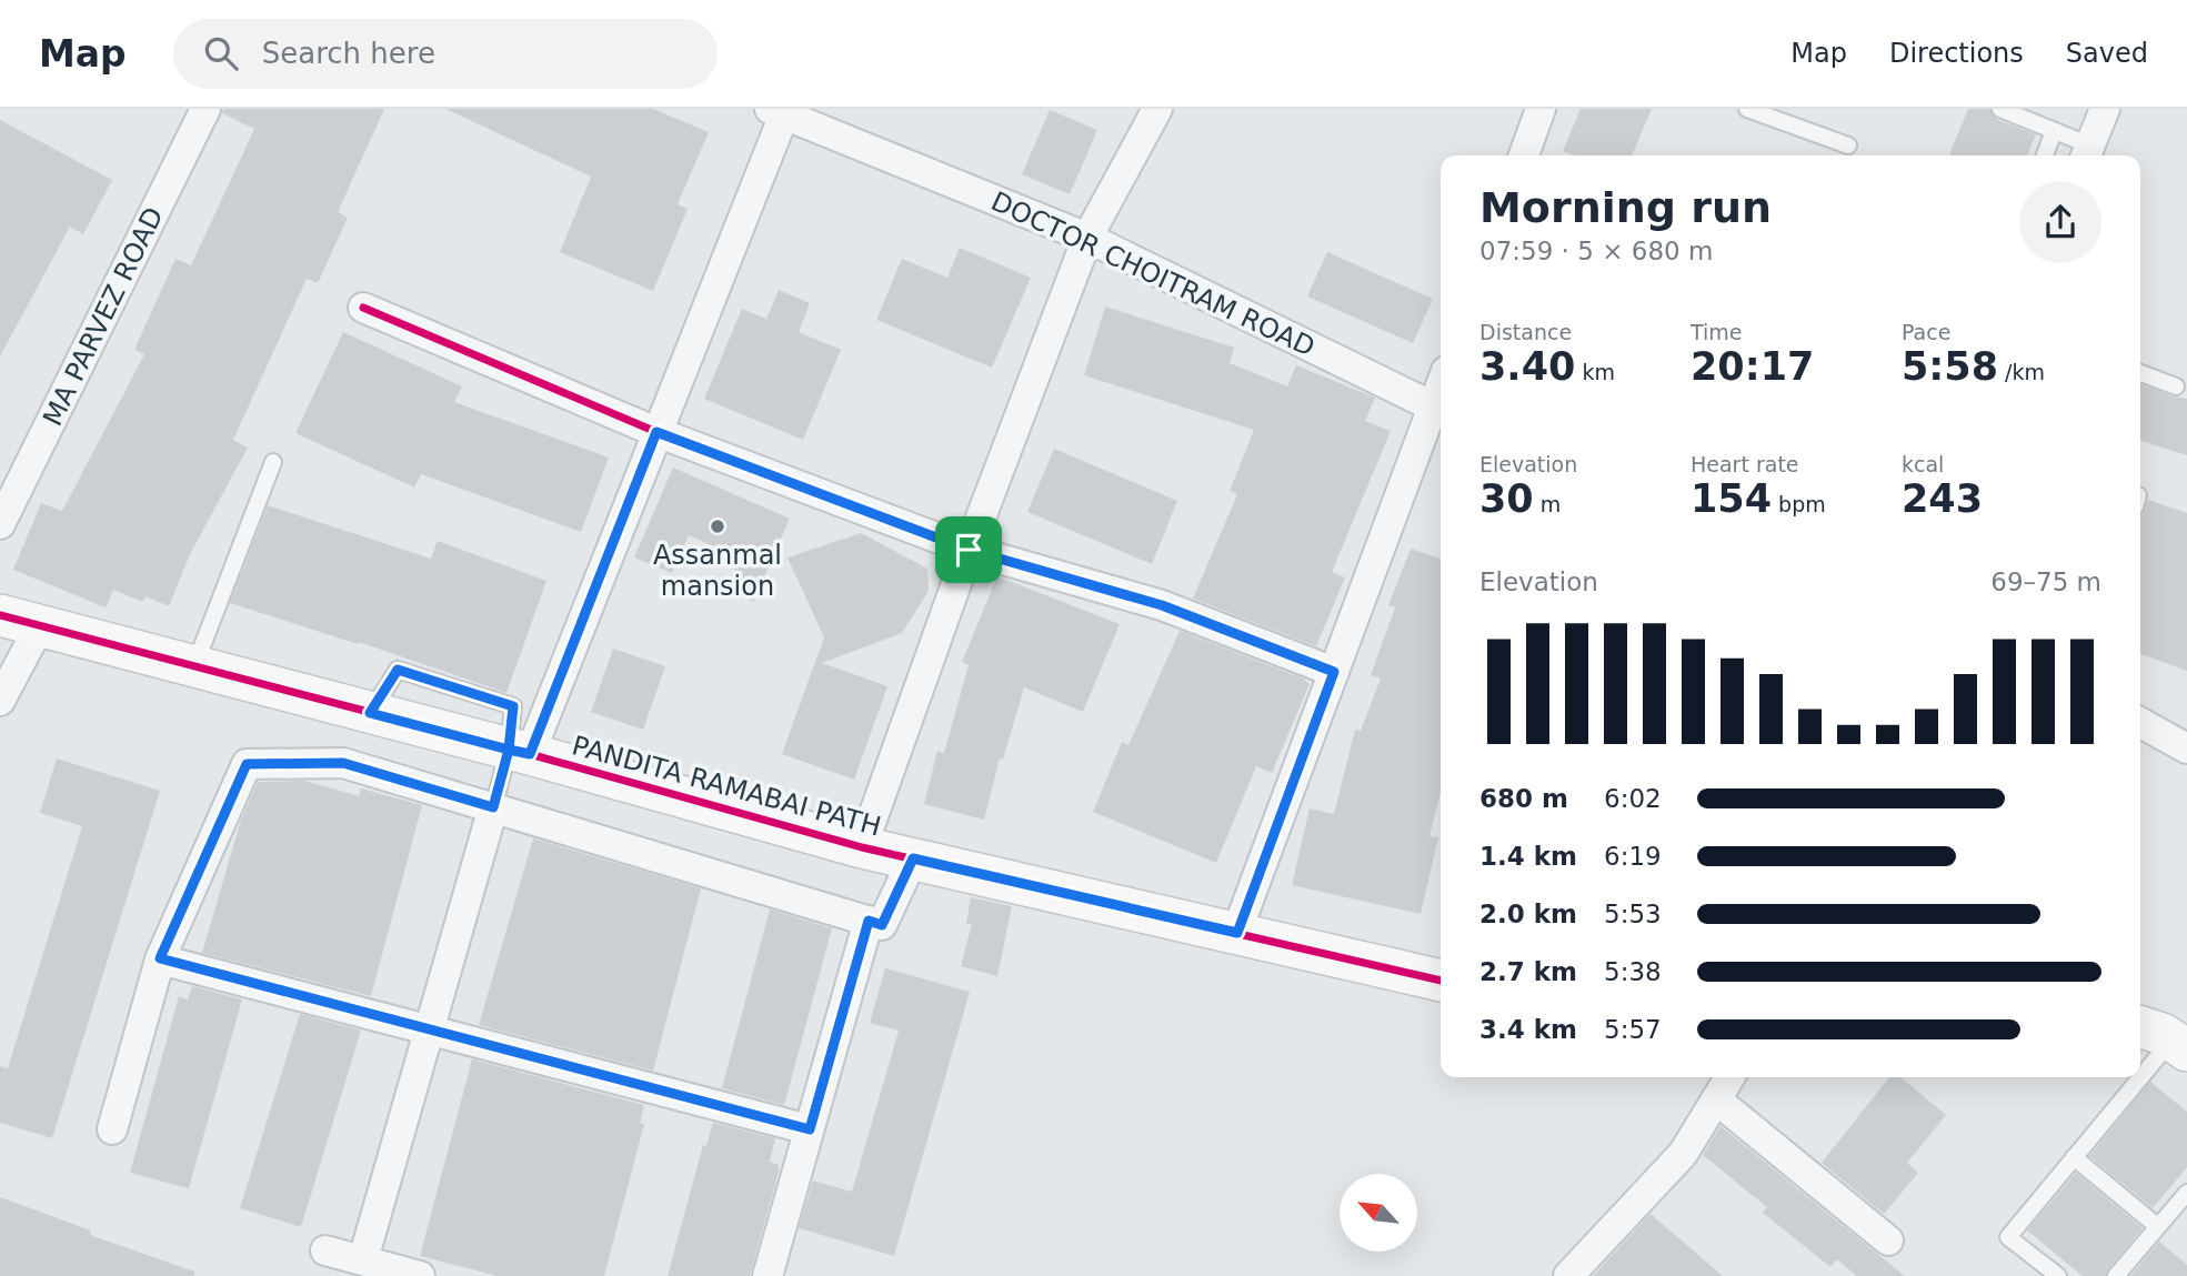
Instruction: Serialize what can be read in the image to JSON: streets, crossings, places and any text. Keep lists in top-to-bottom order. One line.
{"streets":{"street":["DOCTOR CHOITRAM ROAD","MA PARVEZ ROAD","PANDITA RAMABAI PATH"]},"places":["Assanmal mansion"],"north":"top left","page":{"header":"Map","search":"Search here","nav":["Map","Directions","Saved"],"heading":["Morning run","07:59 · 5 × 680 m"],"stats":[["Distance","3.40 km"],["Time","20:17"],["Pace","5:58 /km"],["Elevation","30 m"],["Heart rate","154 bpm"],["kcal","243"]],"chart":["Elevation","69–75 m"],"list":[{"name":"680 m","note":"6:02"},{"name":"1.4 km","note":"6:19"},{"name":"2.0 km","note":"5:53"},{"name":"2.7 km","note":"5:38"},{"name":"3.4 km","note":"5:57"}]}}
